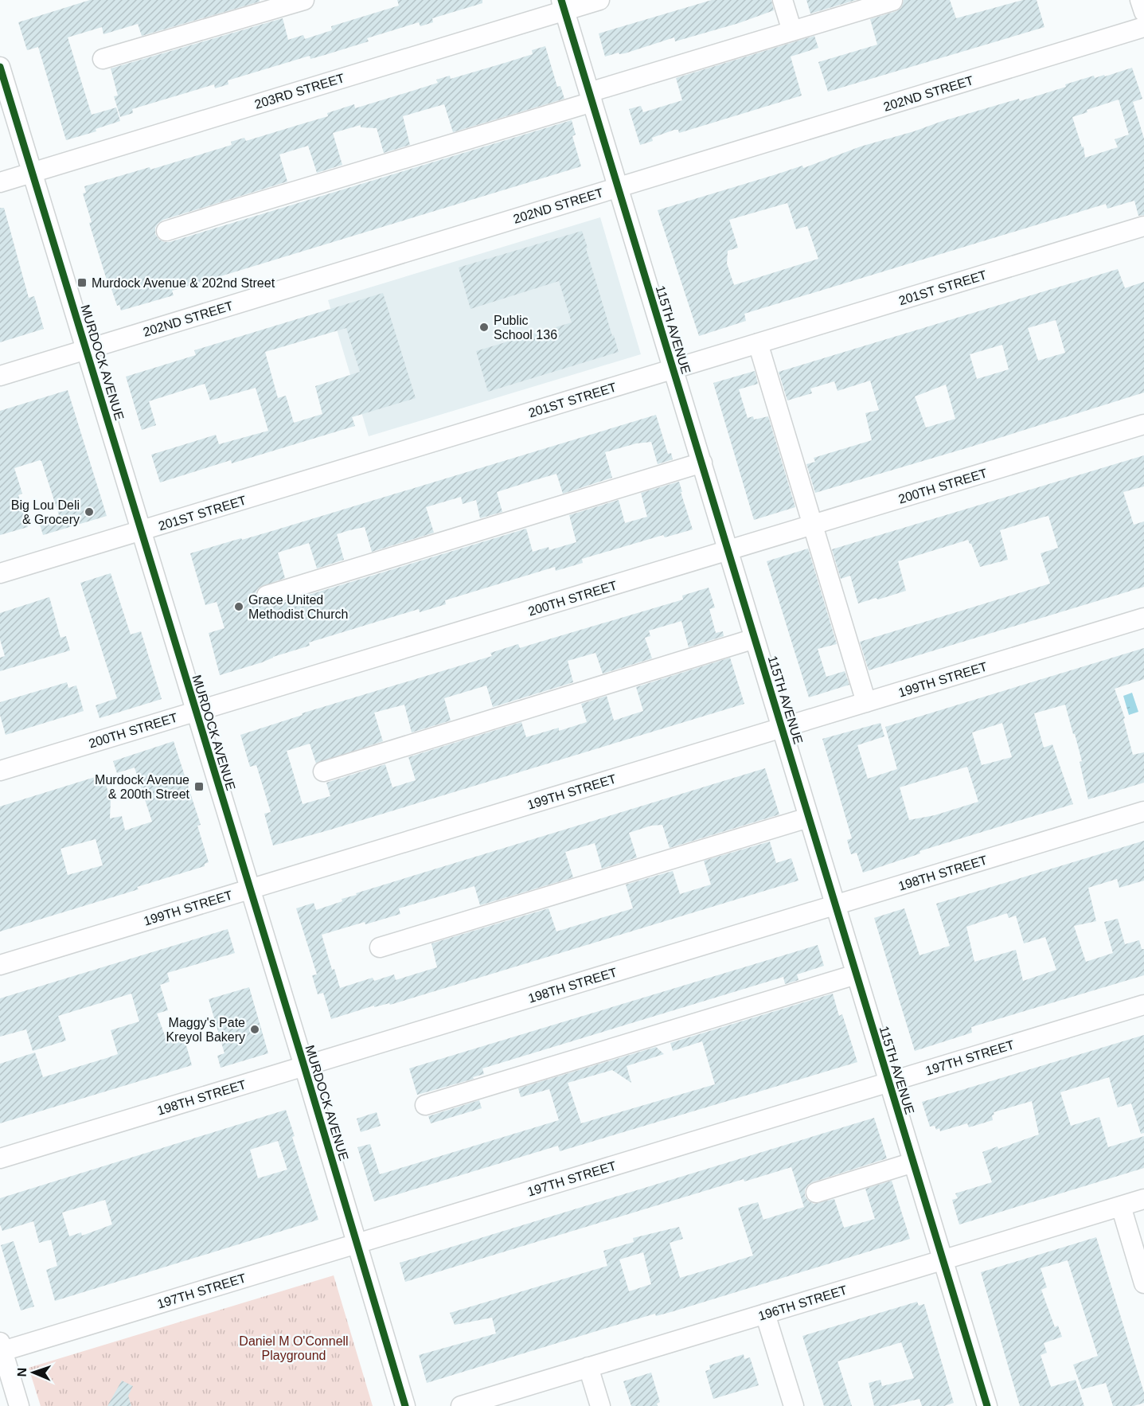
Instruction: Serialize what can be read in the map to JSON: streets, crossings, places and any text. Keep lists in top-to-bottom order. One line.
{"streets":{"street":["203RD STREET","202ND STREET","201ST STREET","115TH AVENUE","MURDOCK AVENUE","200TH STREET","199TH STREET","198TH STREET","197TH STREET","196TH STREET"]},"crossings":[["203RD STREET","115TH AVENUE"],["203RD STREET","MURDOCK AVENUE"],["202ND STREET","115TH AVENUE"],["202ND STREET","MURDOCK AVENUE"],["201ST STREET","115TH AVENUE"],["201ST STREET","MURDOCK AVENUE"],["115TH AVENUE","200TH STREET"],["115TH AVENUE","199TH STREET"],["115TH AVENUE","198TH STREET"],["115TH AVENUE","197TH STREET"],["115TH AVENUE","196TH STREET"],["MURDOCK AVENUE","200TH STREET"],["MURDOCK AVENUE","199TH STREET"],["MURDOCK AVENUE","198TH STREET"],["MURDOCK AVENUE","197TH STREET"]],"parks":["Daniel M O'Connell Playground"],"places":{"transit":["Murdock Avenue & 202nd Street","Murdock Avenue & 200th Street"],"other":["Public School 136","Big Lou Deli & Grocery","Grace United Methodist Church","Maggy's Pate Kreyol Bakery"]},"north":"left"}
